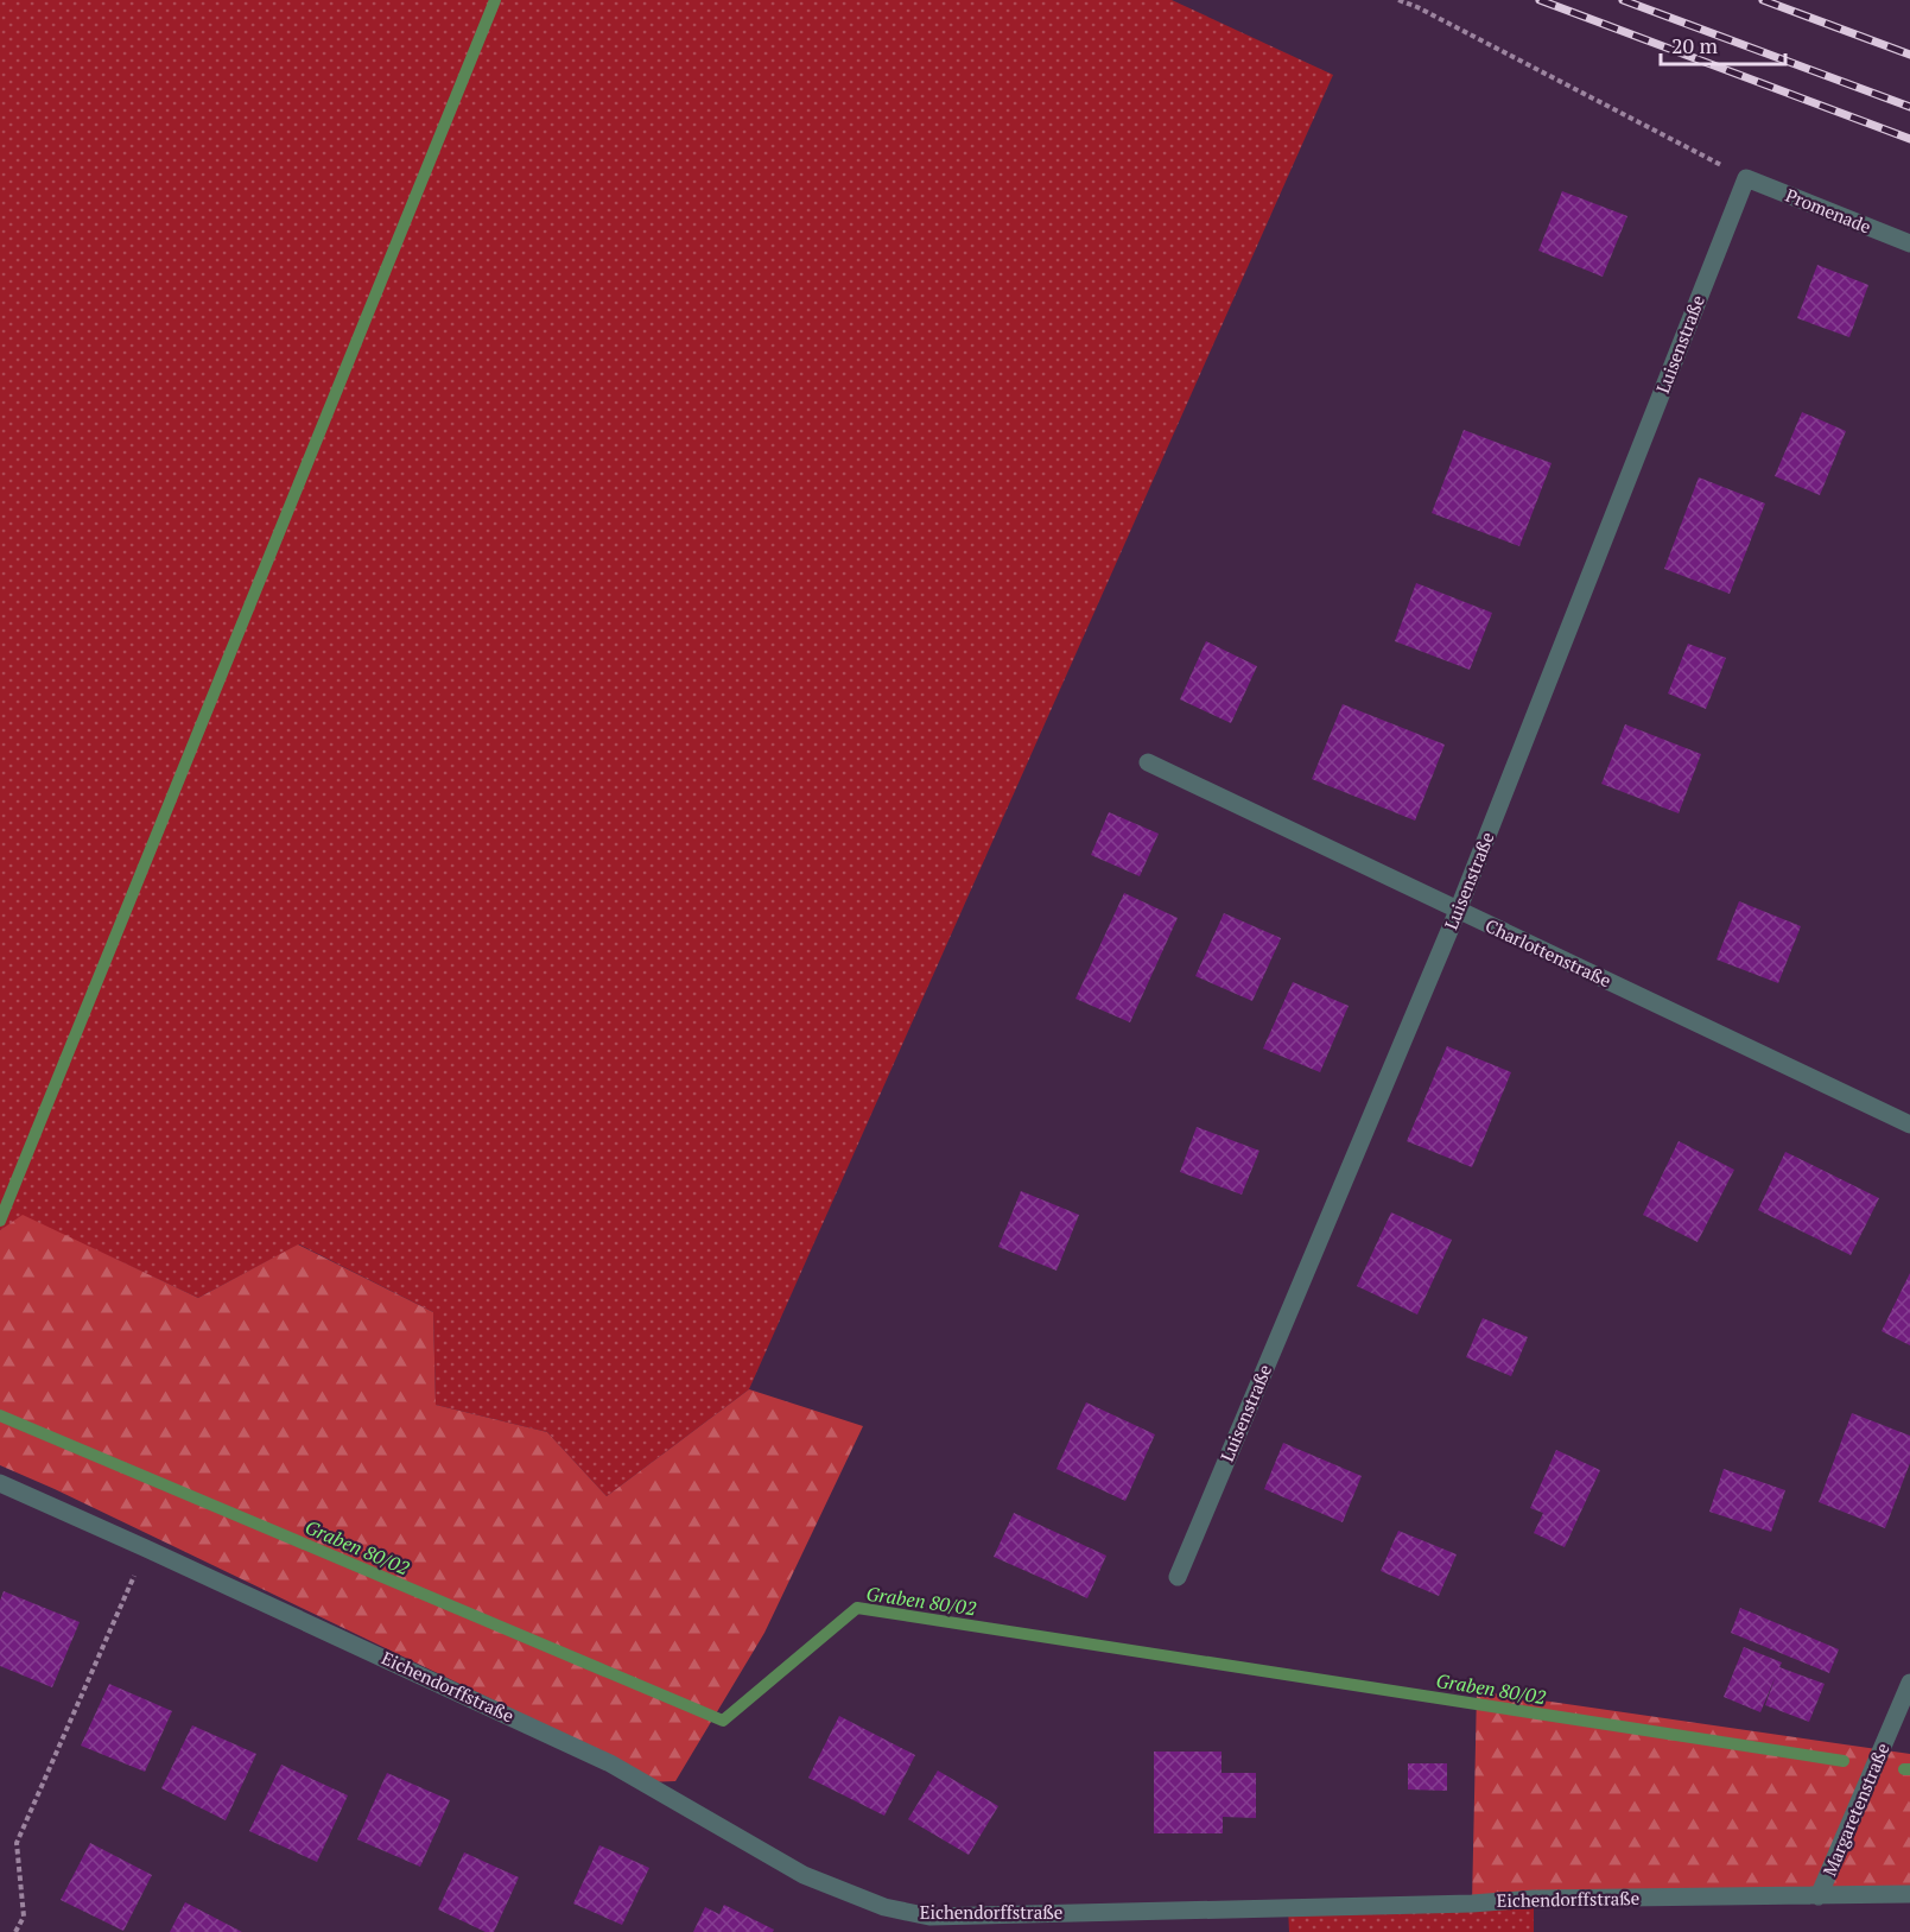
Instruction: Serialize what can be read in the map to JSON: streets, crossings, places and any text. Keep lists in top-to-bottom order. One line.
{"streets":{"street":["Promenade","Luisenstraße","Charlottenstraße","Eichendorffstraße","Margaretenstraße"]},"crossings":[["Promenade","Luisenstraße"],["Luisenstraße","Charlottenstraße"],["Eichendorffstraße","Margaretenstraße"]],"water":["Graben 80/02"],"scale_bar":"20 m"}
